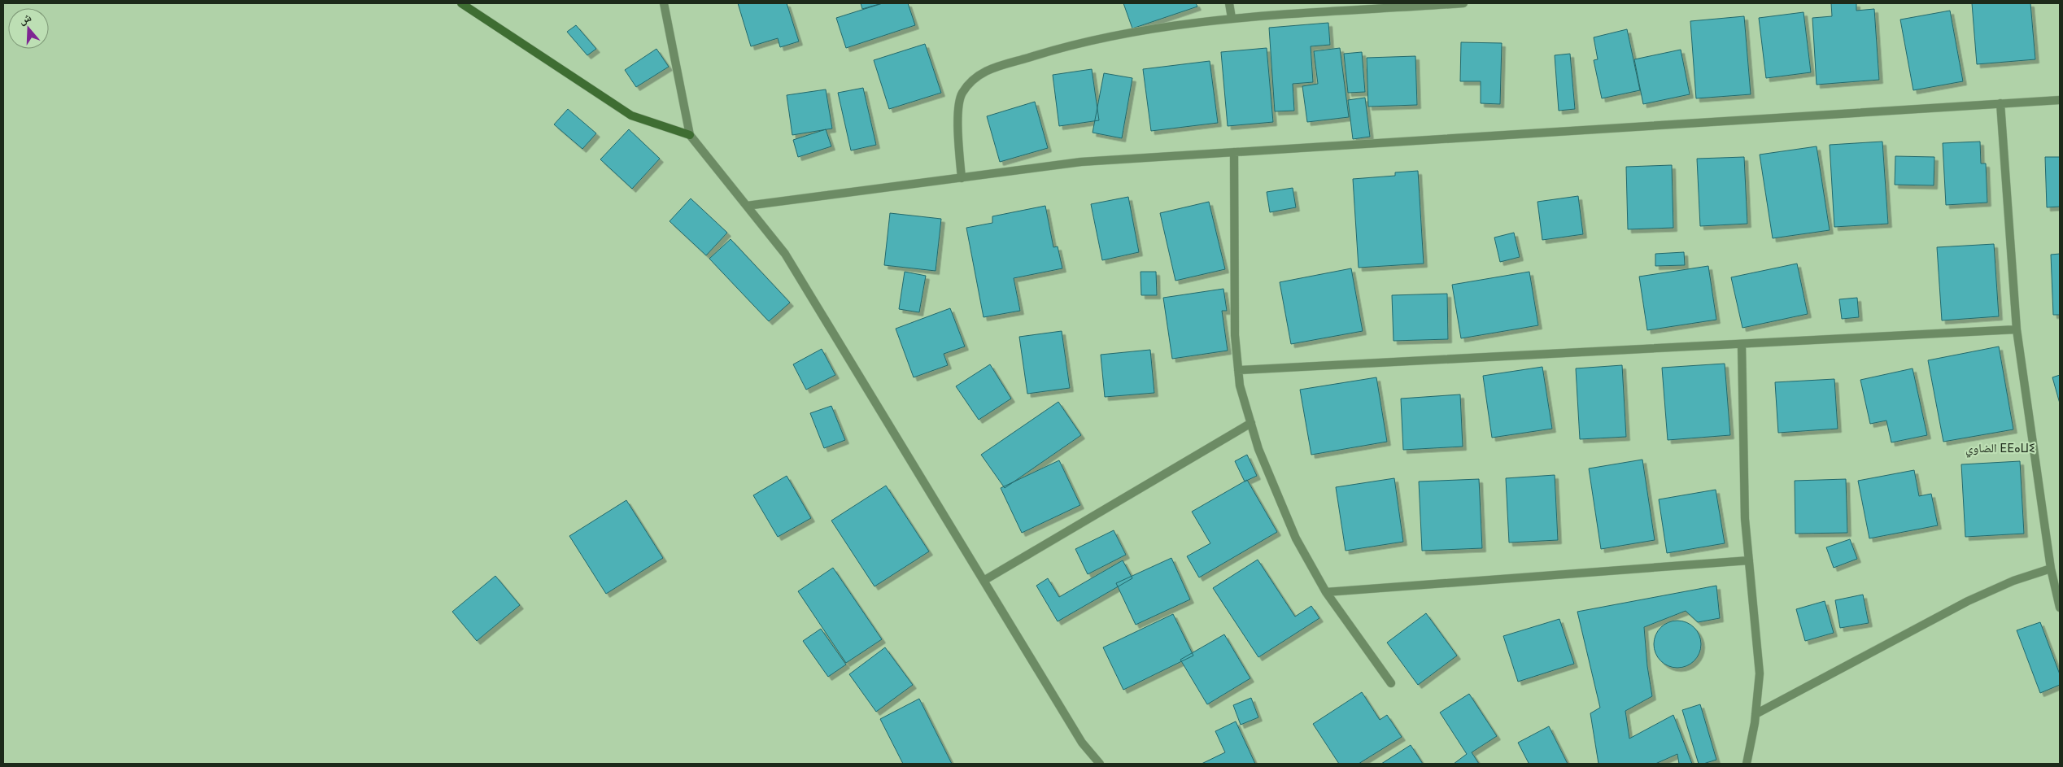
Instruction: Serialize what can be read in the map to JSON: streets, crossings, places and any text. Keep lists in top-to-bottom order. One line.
{"districts":["الضاوي ⴹⴹⴰⵡⵉ"],"north":"top"}
